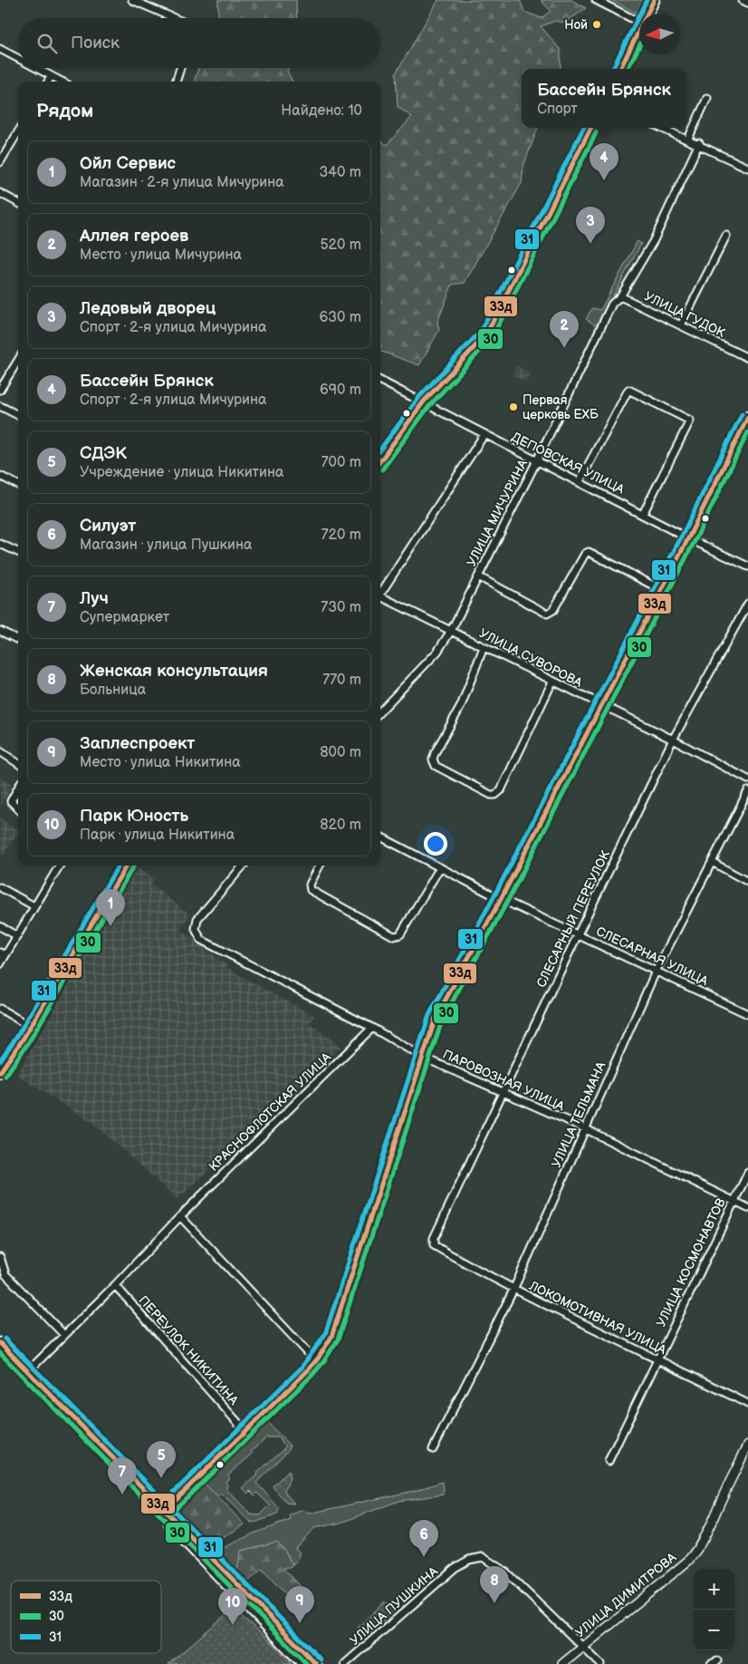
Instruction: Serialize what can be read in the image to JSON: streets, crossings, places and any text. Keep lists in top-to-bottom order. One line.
{"streets":{"street":["УЛИЦА ГУДОК","ДЕПОВСКАЯ УЛИЦА","УЛИЦА МИЧУРИНА","УЛИЦА СУВОРОВА","СЛЕСАРНЫЙ ПЕРЕУЛОК","СЛЕСАРНАЯ УЛИЦА","ПАРОВОЗНАЯ УЛИЦА","КРАСНОФЛОТСКАЯ УЛИЦА","УЛИЦА ТЕЛЬМАНА","УЛИЦА КОСМОНАВТОВ","ЛОКОМОТИВНАЯ УЛИЦА","ПЕРЕУЛОК НИКИТИНА","УЛИЦА ДИМИТРОВА","УЛИЦА ПУШКИНА"]},"crossings":[["УЛИЦА ГУДОК","УЛИЦА МИЧУРИНА"],["ДЕПОВСКАЯ УЛИЦА","УЛИЦА МИЧУРИНА"],["УЛИЦА МИЧУРИНА","УЛИЦА СУВОРОВА"],["УЛИЦА СУВОРОВА","СЛЕСАРНЫЙ ПЕРЕУЛОК"],["СЛЕСАРНЫЙ ПЕРЕУЛОК","СЛЕСАРНАЯ УЛИЦА"],["СЛЕСАРНЫЙ ПЕРЕУЛОК","ПАРОВОЗНАЯ УЛИЦА"],["СЛЕСАРНЫЙ ПЕРЕУЛОК","ЛОКОМОТИВНАЯ УЛИЦА"],["СЛЕСАРНАЯ УЛИЦА","УЛИЦА ТЕЛЬМАНА"],["ПАРОВОЗНАЯ УЛИЦА","КРАСНОФЛОТСКАЯ УЛИЦА"],["ПАРОВОЗНАЯ УЛИЦА","УЛИЦА ТЕЛЬМАНА"],["ПАРОВОЗНАЯ УЛИЦА","УЛИЦА КОСМОНАВТОВ"],["КРАСНОФЛОТСКАЯ УЛИЦА","ПЕРЕУЛОК НИКИТИНА"],["УЛИЦА ТЕЛЬМАНА","ЛОКОМОТИВНАЯ УЛИЦА"],["УЛИЦА КОСМОНАВТОВ","ЛОКОМОТИВНАЯ УЛИЦА"],["УЛИЦА ДИМИТРОВА","УЛИЦА ПУШКИНА"]],"places":["Ной","Первая церковь ЕХБ"],"lines":["transit line 33д","transit line 31","transit line 30"],"legend":["33д","30","31"],"north":"left","page":{"search":"Поиск","popup":["Бассейн Брянск","Спорт"],"heading":["Рядом","Найдено: 10"],"list":[{"mark":"1","name":"Ойл Сервис","note":"Магазин · 2-я улица Мичурина","value":"340 m"},{"mark":"2","name":"Аллея героев","note":"Место · улица Мичурина","value":"520 m"},{"mark":"3","name":"Ледовый дворец","note":"Спорт · 2-я улица Мичурина","value":"630 m"},{"mark":"4","name":"Бассейн Брянск","note":"Спорт · 2-я улица Мичурина","value":"690 m"},{"mark":"5","name":"СДЭК","note":"Учреждение · улица Никитина","value":"700 m"},{"mark":"6","name":"Силуэт","note":"Магазин · улица Пушкина","value":"720 m"},{"mark":"7","name":"Луч","note":"Супермаркет","value":"730 m"},{"mark":"8","name":"Женская консультация","note":"Больница","value":"770 m"},{"mark":"9","name":"Заплеспроект","note":"Место · улица Никитина","value":"800 m"},{"mark":"10","name":"Парк Юность","note":"Парк · улица Никитина","value":"820 m"}],"pins":["4","3","2","1","5","7","6","8","9","10"],"map_buttons":["+","−"]}}
